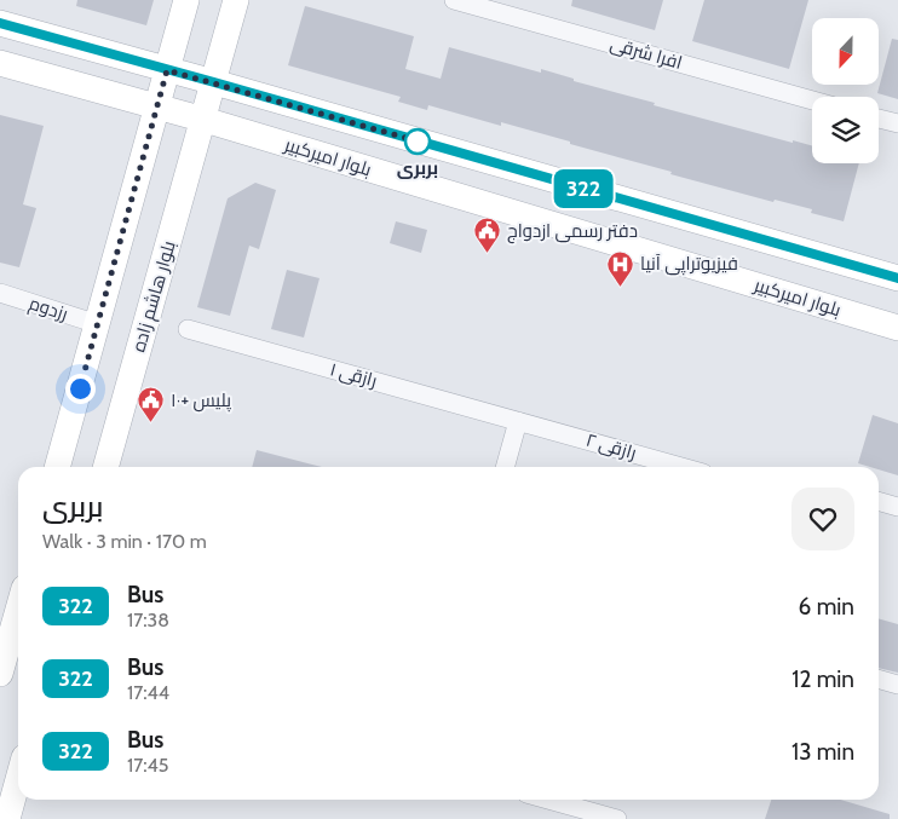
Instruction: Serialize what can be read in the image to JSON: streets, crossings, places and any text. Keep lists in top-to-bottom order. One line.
{"streets":{"main road":["بلوار امیرکبیر","بلوار هاشم زاده"],"street":["افرا شرقی","رزدوم","رازقی ۱","رازقی ۲"]},"crossings":[["بلوار امیرکبیر","بلوار هاشم زاده"],["رازقی ۱","رازقی ۲"]],"places":{"other":["بربری"],"public building":["دفتر رسمی ازدواج","پلیس +۱۰"],"hospital":["فیزیوتراپی آنیا"]},"lines":["bus line 322"],"north":"bottom","page":{"on_map":"322","heading":["بربری","Walk · 3 min · 170 m"],"list":[{"mark":"322","name":"Bus","note":"17:38","value":"6 min"},{"mark":"322","name":"Bus","note":"17:44","value":"12 min"},{"mark":"322","name":"Bus","note":"17:45","value":"13 min"}]}}
